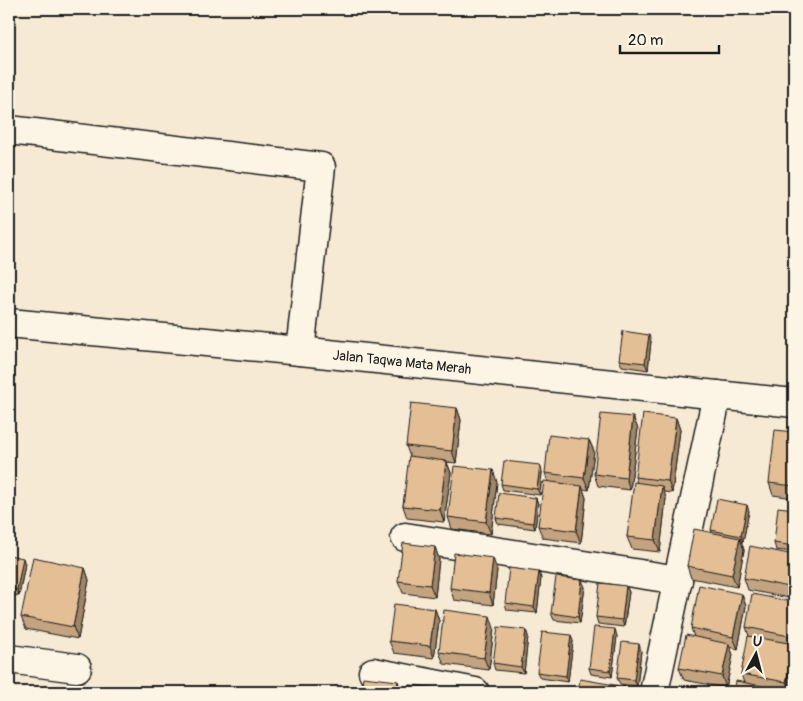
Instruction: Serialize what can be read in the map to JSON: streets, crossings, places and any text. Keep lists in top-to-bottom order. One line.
{"streets":{"street":["Jalan Taqwa Mata Merah"]},"scale_bar":"20 m","north":"top"}
